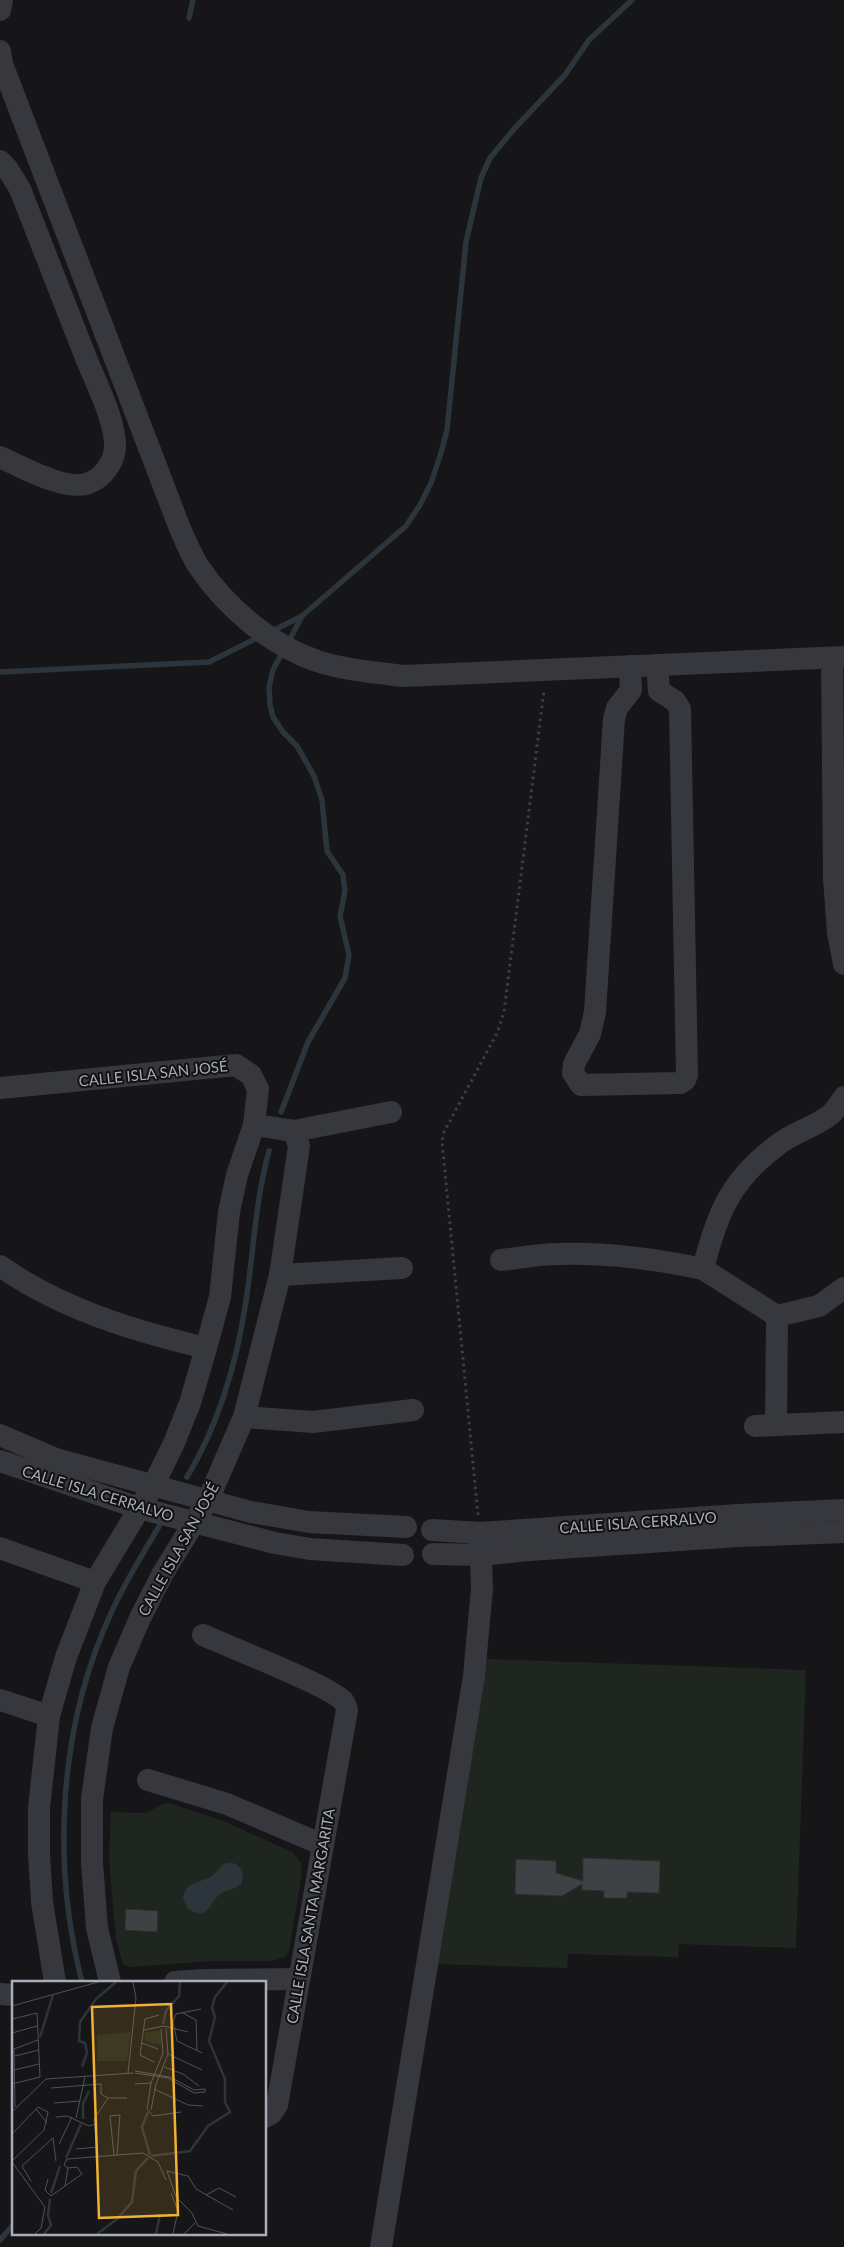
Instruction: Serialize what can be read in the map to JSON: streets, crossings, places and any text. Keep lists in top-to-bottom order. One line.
{"streets":{"street":["CALLE ISLA SAN JOSÉ","CALLE ISLA CERRALVO","CALLE ISLA SANTA MARGARITA"]},"crossings":[["CALLE ISLA SAN JOSÉ","CALLE ISLA CERRALVO"]]}
